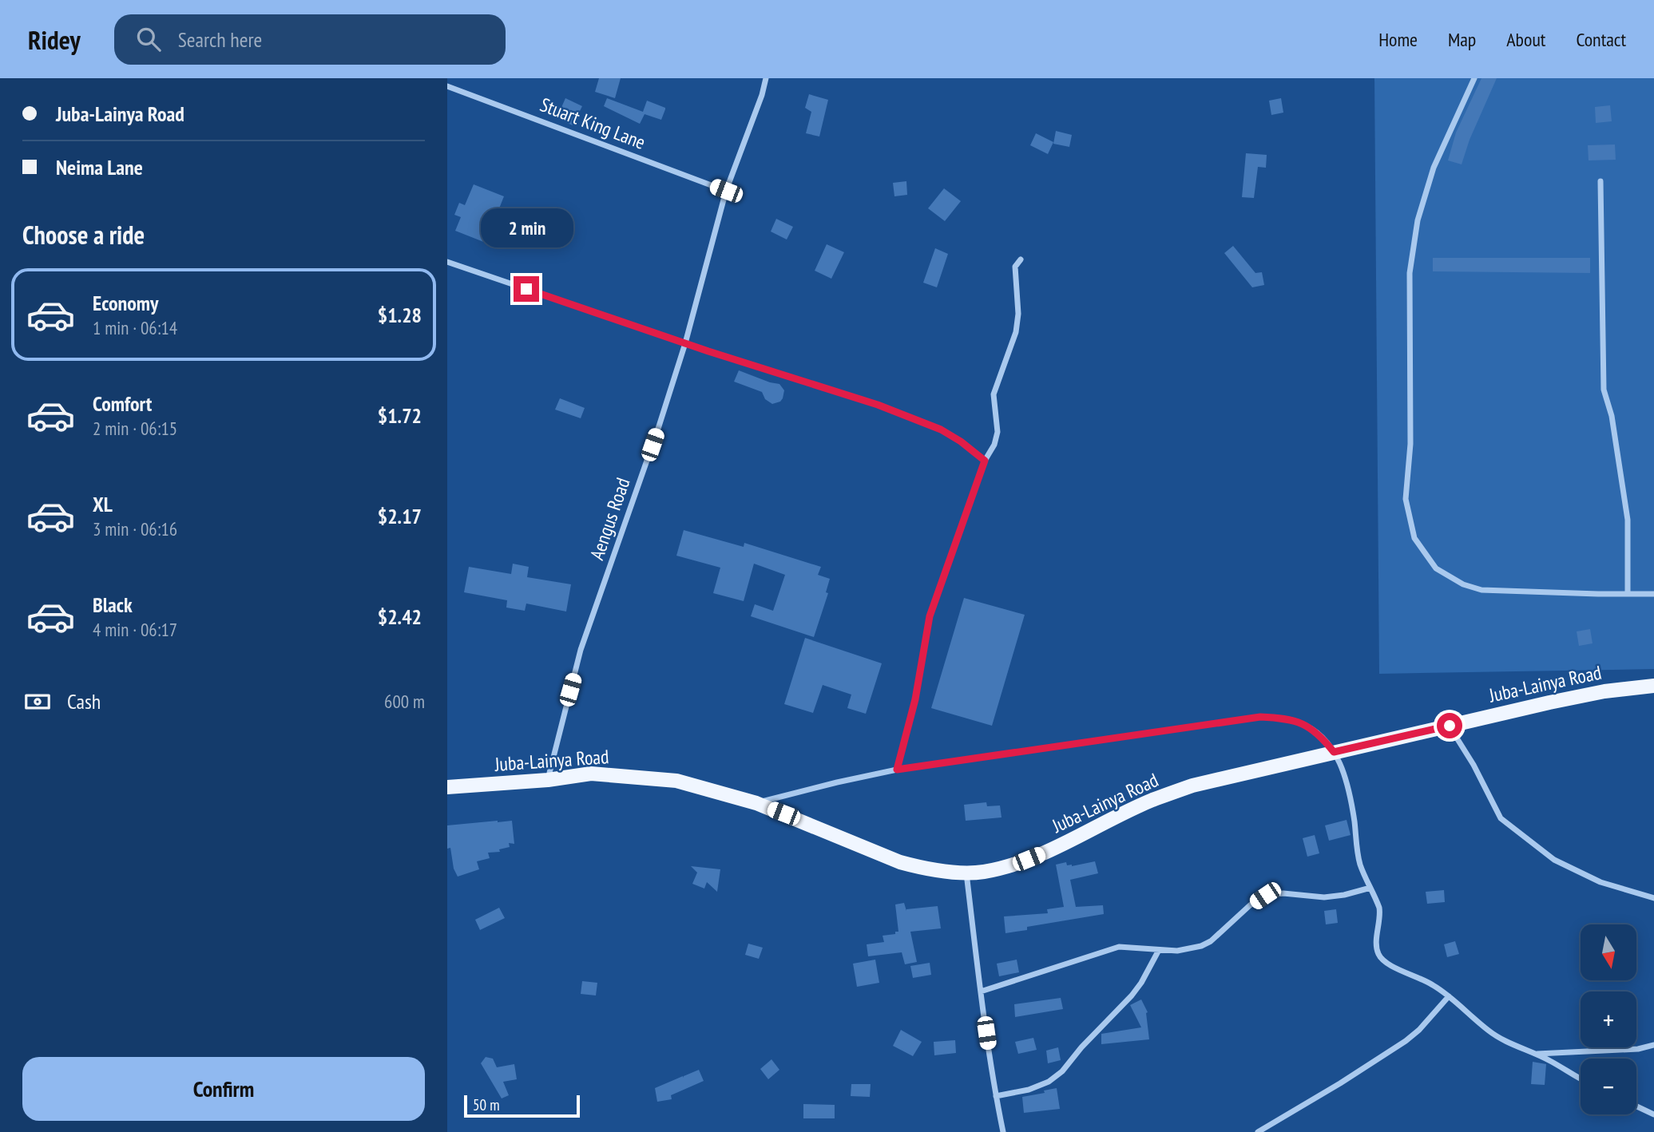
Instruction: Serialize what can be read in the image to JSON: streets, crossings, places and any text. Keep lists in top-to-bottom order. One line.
{"streets":{"main road":["Juba-Lainya Road"],"street":["Stuart King Lane","Aengus Road"]},"crossings":[["Stuart King Lane","Aengus Road"],["Aengus Road","Juba-Lainya Road"]],"scale_bar":"50 m","north":"bottom","page":{"header":"Ridey","search":"Search here","nav":["Home","Map","About","Contact"],"banner":["Juba-Lainya Road","Neima Lane"],"heading":"Choose a ride","bubble":"2 min","list":[{"name":"Economy","note":"1 min · 06:14","value":"$1.28"},{"name":"Comfort","note":"2 min · 06:15","value":"$1.72"},{"name":"XL","note":"3 min · 06:16","value":"$2.17"},{"name":"Black","note":"4 min · 06:17","value":"$2.42"}],"pay":["Cash","600 m"],"map_buttons":["+","−"],"buttons":"Confirm","scale":"50 m"}}
